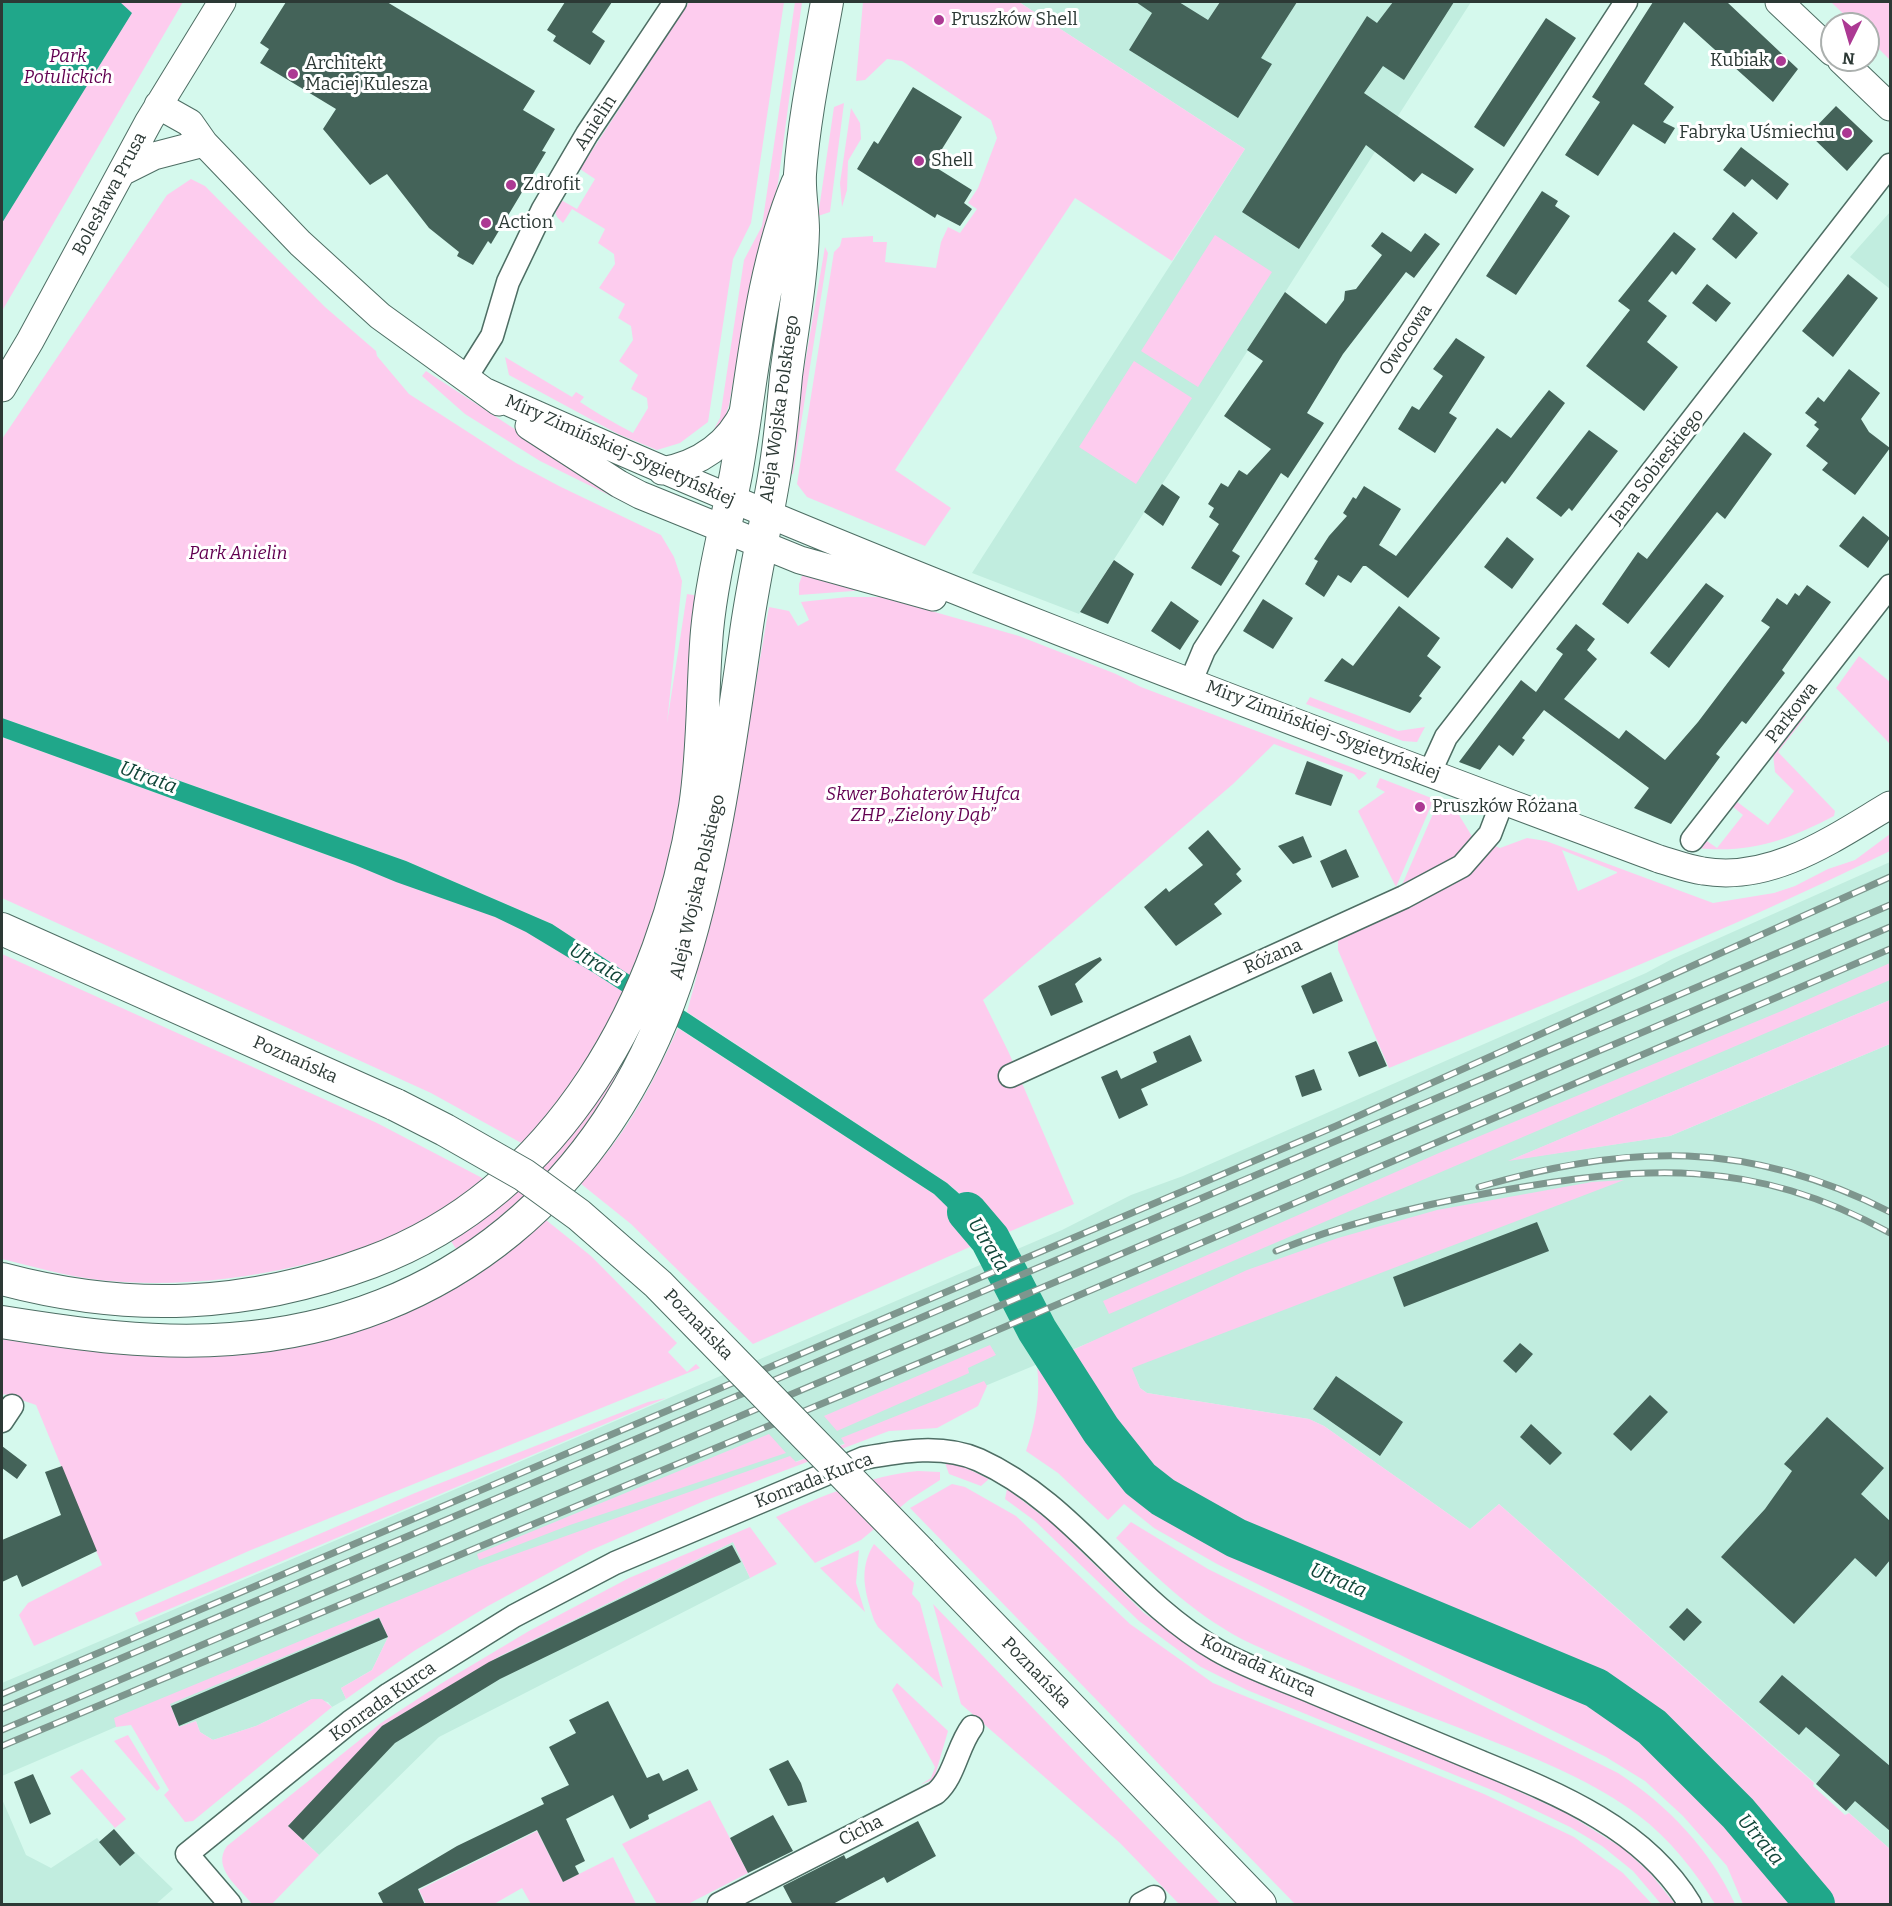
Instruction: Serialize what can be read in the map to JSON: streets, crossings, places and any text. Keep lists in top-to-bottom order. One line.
{"streets":{"main road":["Aleja Wojska Polskiego","Poznańska"],"street":["Anielin","Bolesława Prusa","Owocowa","Miry Zimińskiej-Sygietyńskiej","Jana Sobieskiego","Parkowa","Różana","Konrada Kurca","Cicha"]},"crossings":[["Anielin","Miry Zimińskiej-Sygietyńskiej"],["Bolesława Prusa","Miry Zimińskiej-Sygietyńskiej"],["Owocowa","Miry Zimińskiej-Sygietyńskiej"],["Aleja Wojska Polskiego","Miry Zimińskiej-Sygietyńskiej"],["Miry Zimińskiej-Sygietyńskiej","Jana Sobieskiego"],["Miry Zimińskiej-Sygietyńskiej","Różana"]],"water":["Utrata"],"parks":["Park Potulickich","Park Anielin","Skwer Bohaterów Hufca ZHP „Zielony Dąb”"],"places":["Pruszków Shell","Kubiak","Architekt Maciej Kulesza","Fabryka Uśmiechu","Shell","Zdrofit","Action","Pruszków Różana"],"north":"bottom"}
